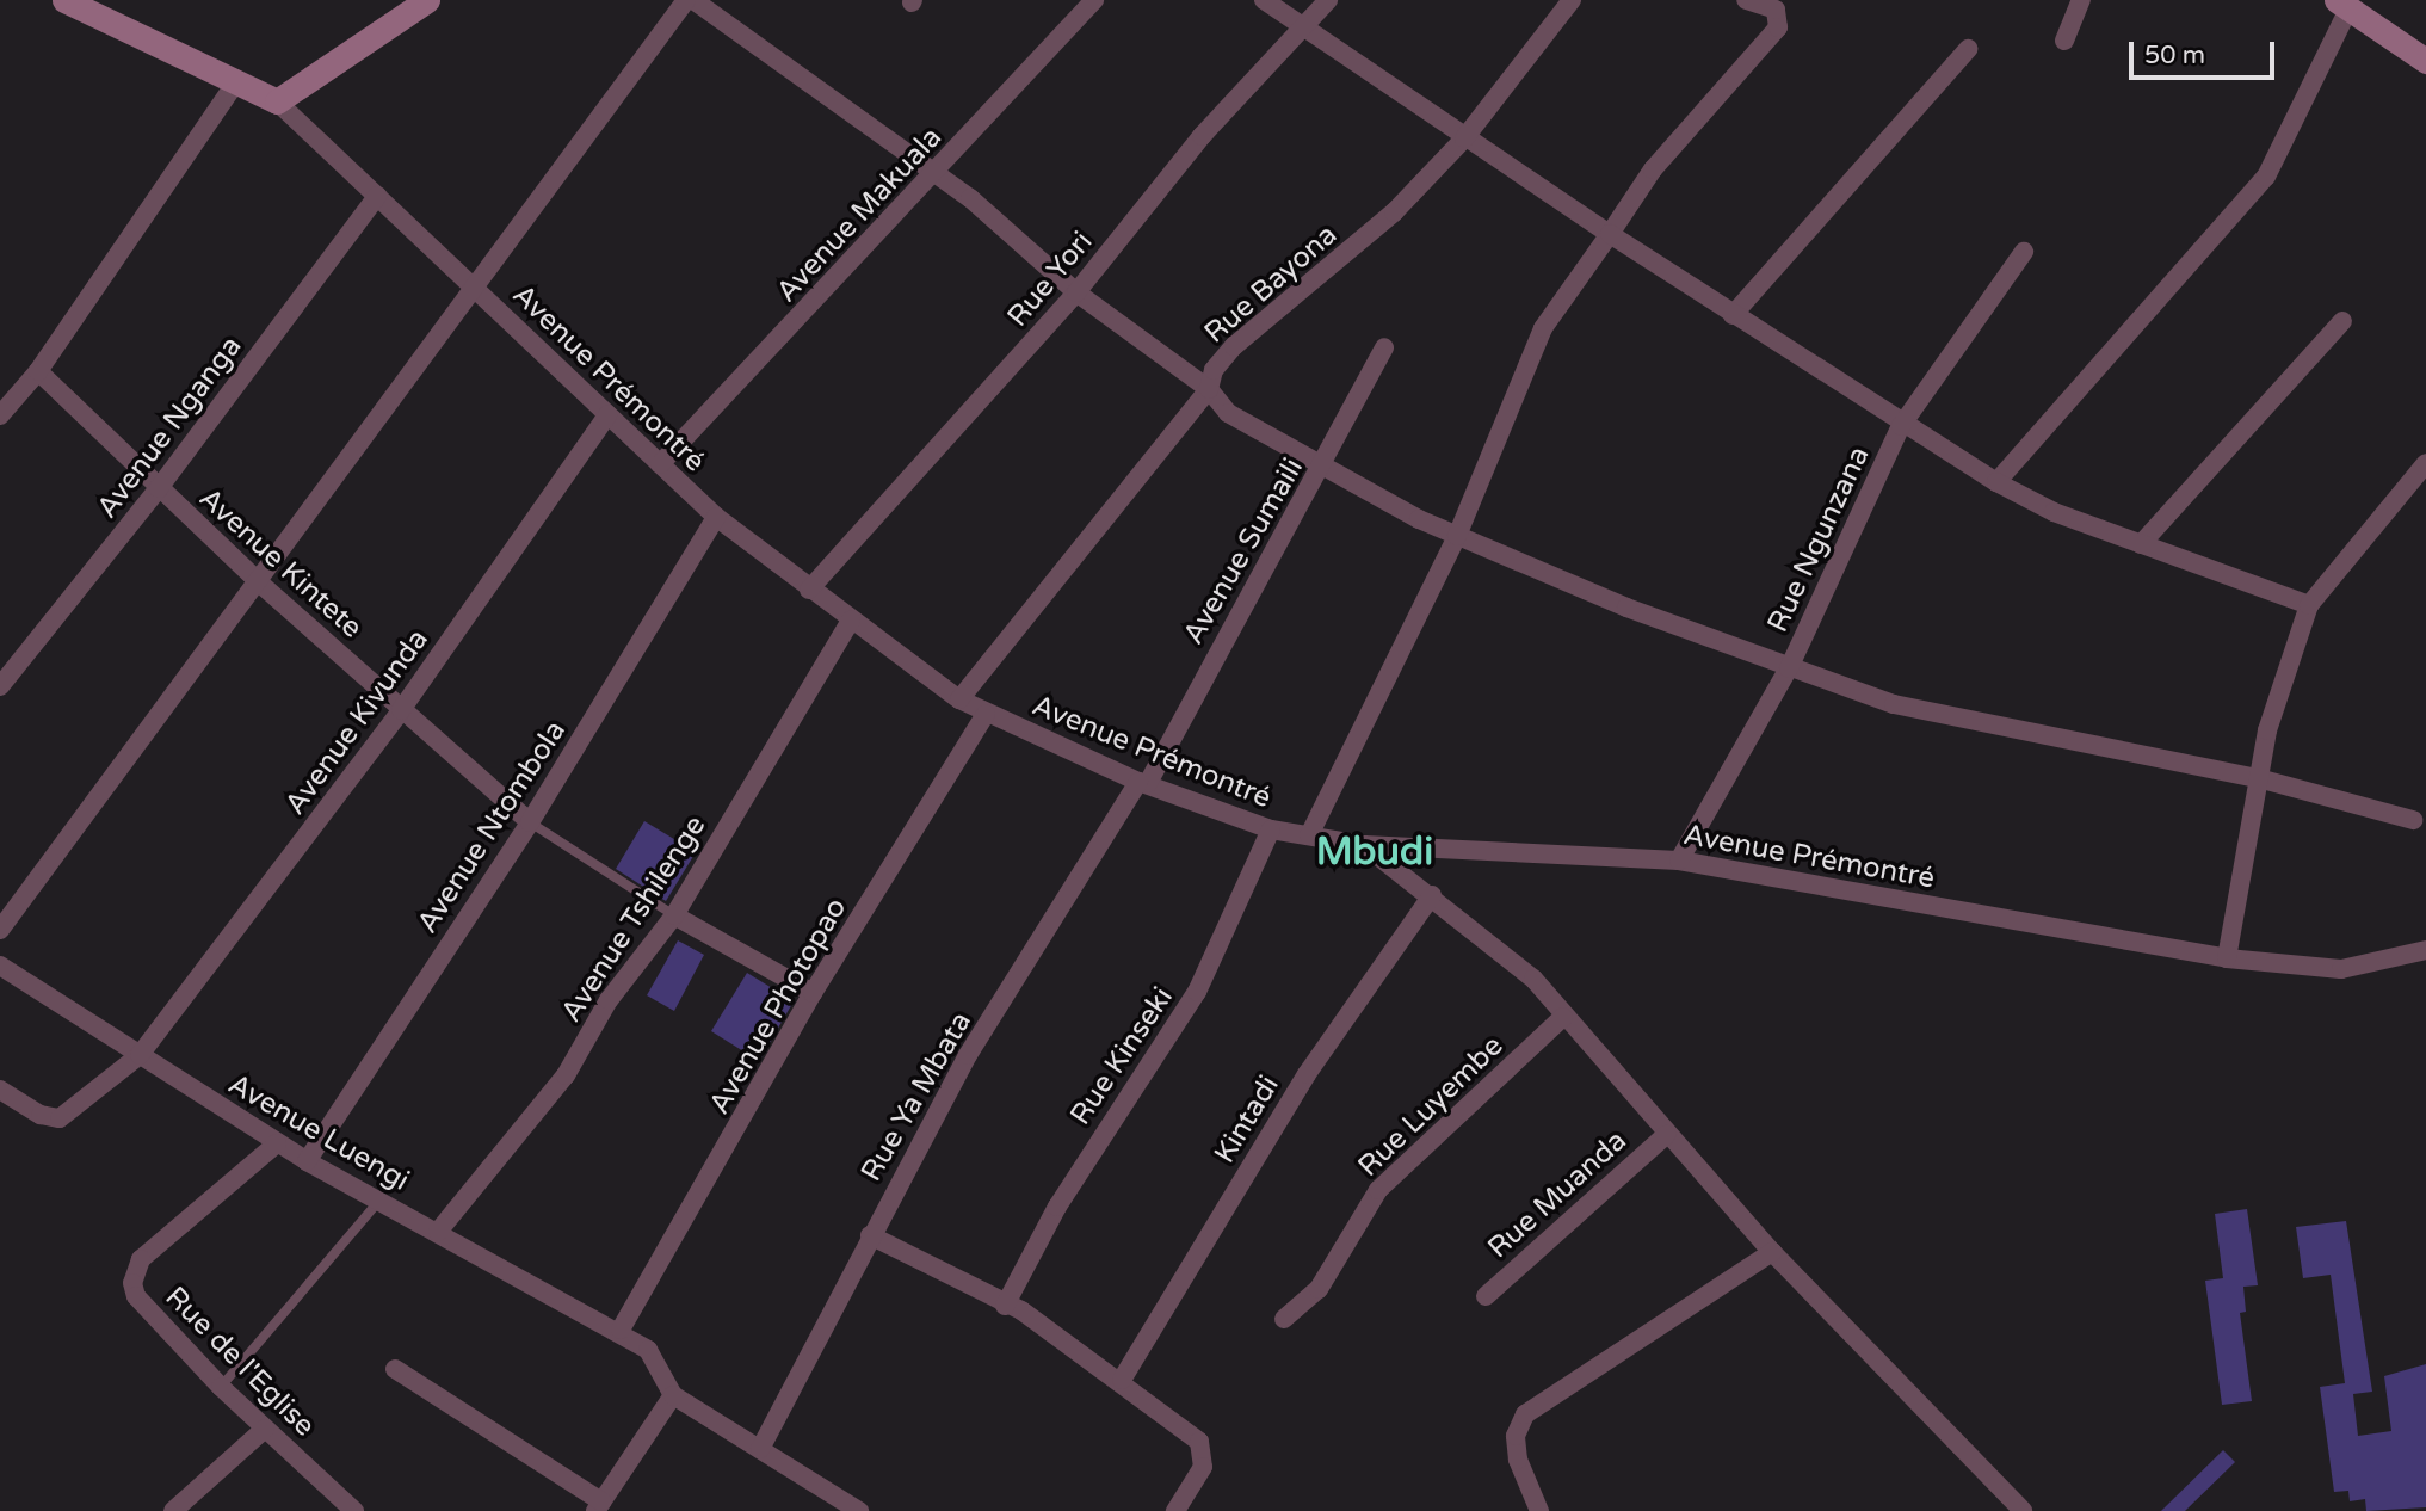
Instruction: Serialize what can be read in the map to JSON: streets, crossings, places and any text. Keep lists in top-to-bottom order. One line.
{"streets":{"street":["Avenue Makuala","Rue Yori","Rue Bayona","Avenue Prémontré","Avenue Nganga","Rue Ngunzana","Avenue Sumaili","Avenue Kintete","Avenue Kivunda","Avenue Ntombola","Avenue Tshilenge","Avenue Photopao","Rue Kinseki","Rue Ya Mbata","Rue Luyembe","Kintadi","Avenue Luengi","Rue Muanda","Rue de l'Eglise"]},"crossings":[["Avenue Makuala","Avenue Prémontré"],["Rue Yori","Avenue Prémontré"],["Rue Bayona","Avenue Prémontré"],["Avenue Prémontré","Avenue Nganga"],["Avenue Prémontré","Rue Ngunzana"],["Avenue Prémontré","Avenue Sumaili"],["Avenue Prémontré","Avenue Kivunda"],["Avenue Prémontré","Avenue Ntombola"],["Avenue Prémontré","Avenue Tshilenge"],["Avenue Prémontré","Avenue Photopao"],["Avenue Prémontré","Rue Kinseki"],["Avenue Prémontré","Rue Ya Mbata"],["Avenue Nganga","Avenue Kintete"],["Avenue Sumaili","Rue Ya Mbata"],["Avenue Kintete","Avenue Kivunda"],["Avenue Kintete","Avenue Ntombola"],["Avenue Kivunda","Avenue Luengi"],["Avenue Ntombola","Avenue Luengi"],["Avenue Tshilenge","Avenue Luengi"],["Avenue Photopao","Avenue Luengi"],["Avenue Luengi","Rue de l'Eglise"]],"districts":["Mbudi"],"scale_bar":"50 m"}
